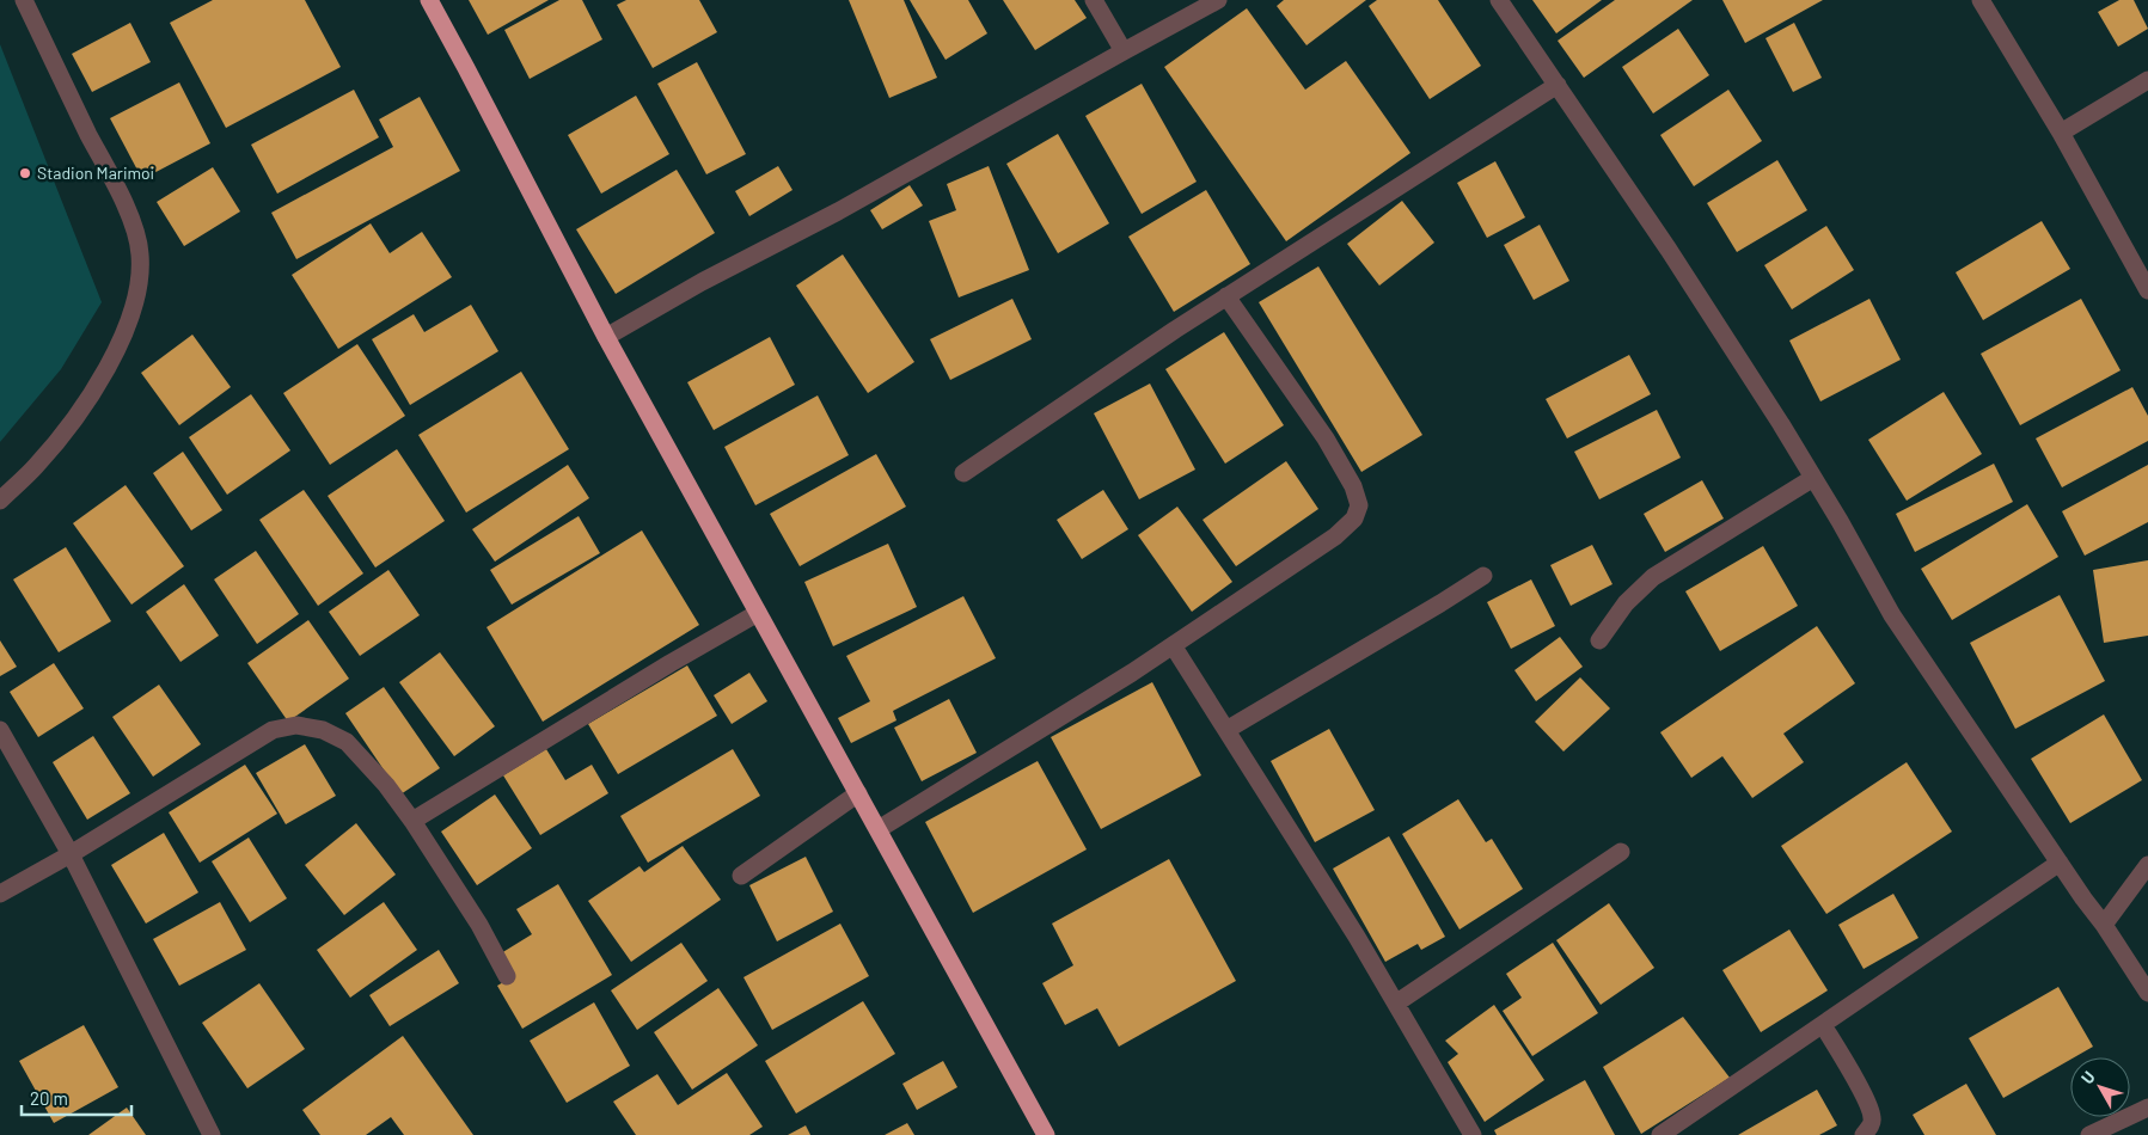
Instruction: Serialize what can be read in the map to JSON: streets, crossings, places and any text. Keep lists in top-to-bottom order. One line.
{"places":["Stadion Marimoi"],"scale_bar":"20 m","north":"top left"}
